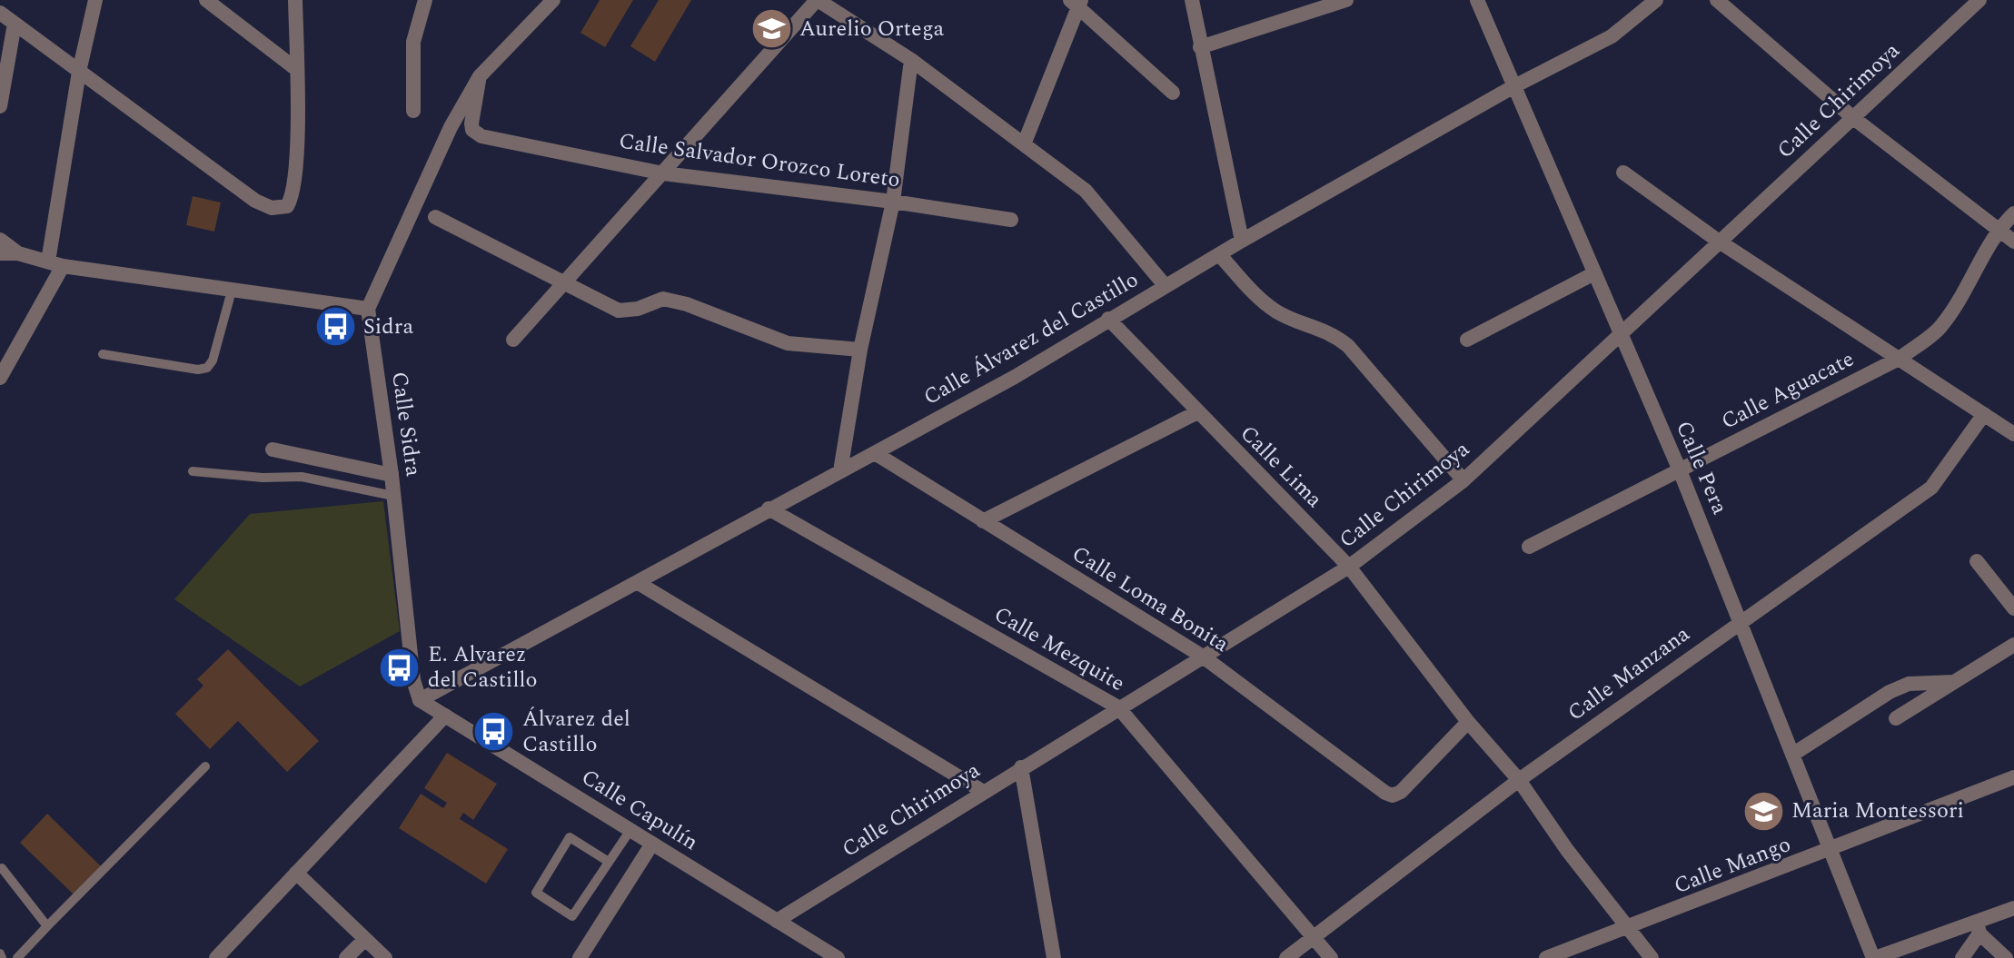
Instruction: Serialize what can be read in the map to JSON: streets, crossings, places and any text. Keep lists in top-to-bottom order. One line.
{"streets":{"street":["Calle Chirimoya","Calle Salvador Orozco Loreto","Calle Álvarez del Castillo","Calle Aguacate","Calle Sidra","Calle Lima","Calle Pera","Calle Loma Bonita","Calle Mezquite","Calle Manzana","Calle Capulín","Calle Mango"]},"crossings":[["Calle Chirimoya","Calle Lima"],["Calle Chirimoya","Calle Pera"],["Calle Chirimoya","Calle Loma Bonita"],["Calle Chirimoya","Calle Mezquite"],["Calle Chirimoya","Calle Capulín"],["Calle Álvarez del Castillo","Calle Sidra"],["Calle Álvarez del Castillo","Calle Lima"],["Calle Álvarez del Castillo","Calle Pera"],["Calle Álvarez del Castillo","Calle Loma Bonita"],["Calle Álvarez del Castillo","Calle Mezquite"],["Calle Álvarez del Castillo","Calle Capulín"],["Calle Aguacate","Calle Pera"],["Calle Sidra","Calle Capulín"],["Calle Lima","Calle Loma Bonita"],["Calle Lima","Calle Manzana"],["Calle Lima","Calle Mango"],["Calle Pera","Calle Manzana"],["Calle Pera","Calle Mango"],["Calle Mezquite","Calle Manzana"]],"places":{"school or university":["Aurelio Ortega","Maria Montessori"],"bus stop":["Sidra","E. Alvarez del Castillo","Álvarez del Castillo"]}}
